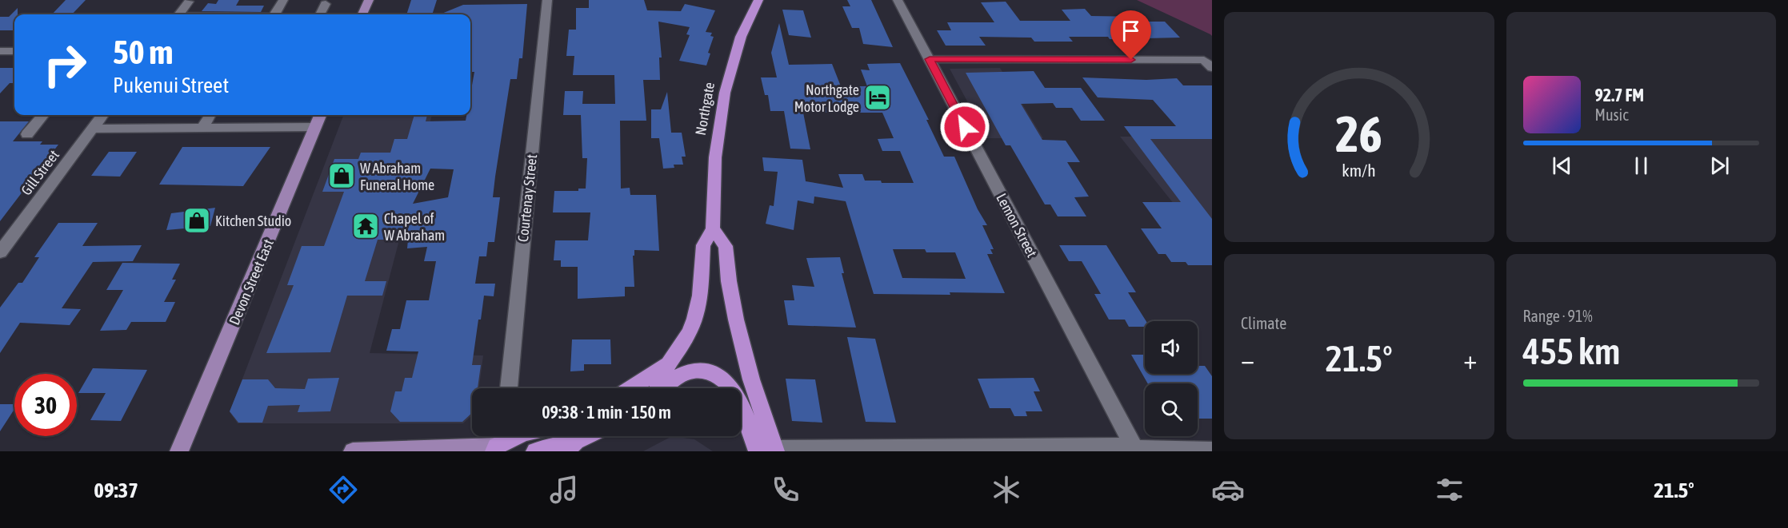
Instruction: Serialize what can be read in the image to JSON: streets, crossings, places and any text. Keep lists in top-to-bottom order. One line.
{"streets":{"highway":["Northgate"],"main road":["Devon Street East"],"street":["Gill Street","Courtenay Street","Lemon Street"]},"places":{"hotel":["Northgate Motor Lodge"],"shop":["W Abraham Funeral Home","Kitchen Studio"],"temple":["Chapel of W Abraham"]},"page":{"turn":["50 m","Pukenui Street"],"song":["92.7 FM","Music"],"tile":["Climate",["Range · 91%","455 km"]],"heat":["−","21.5°","+"],"limit":"30","trip":"09:38 · 1 min · 150 m","tabs":["09:37","21.5°"],"gauge":["26","km/h"]}}
